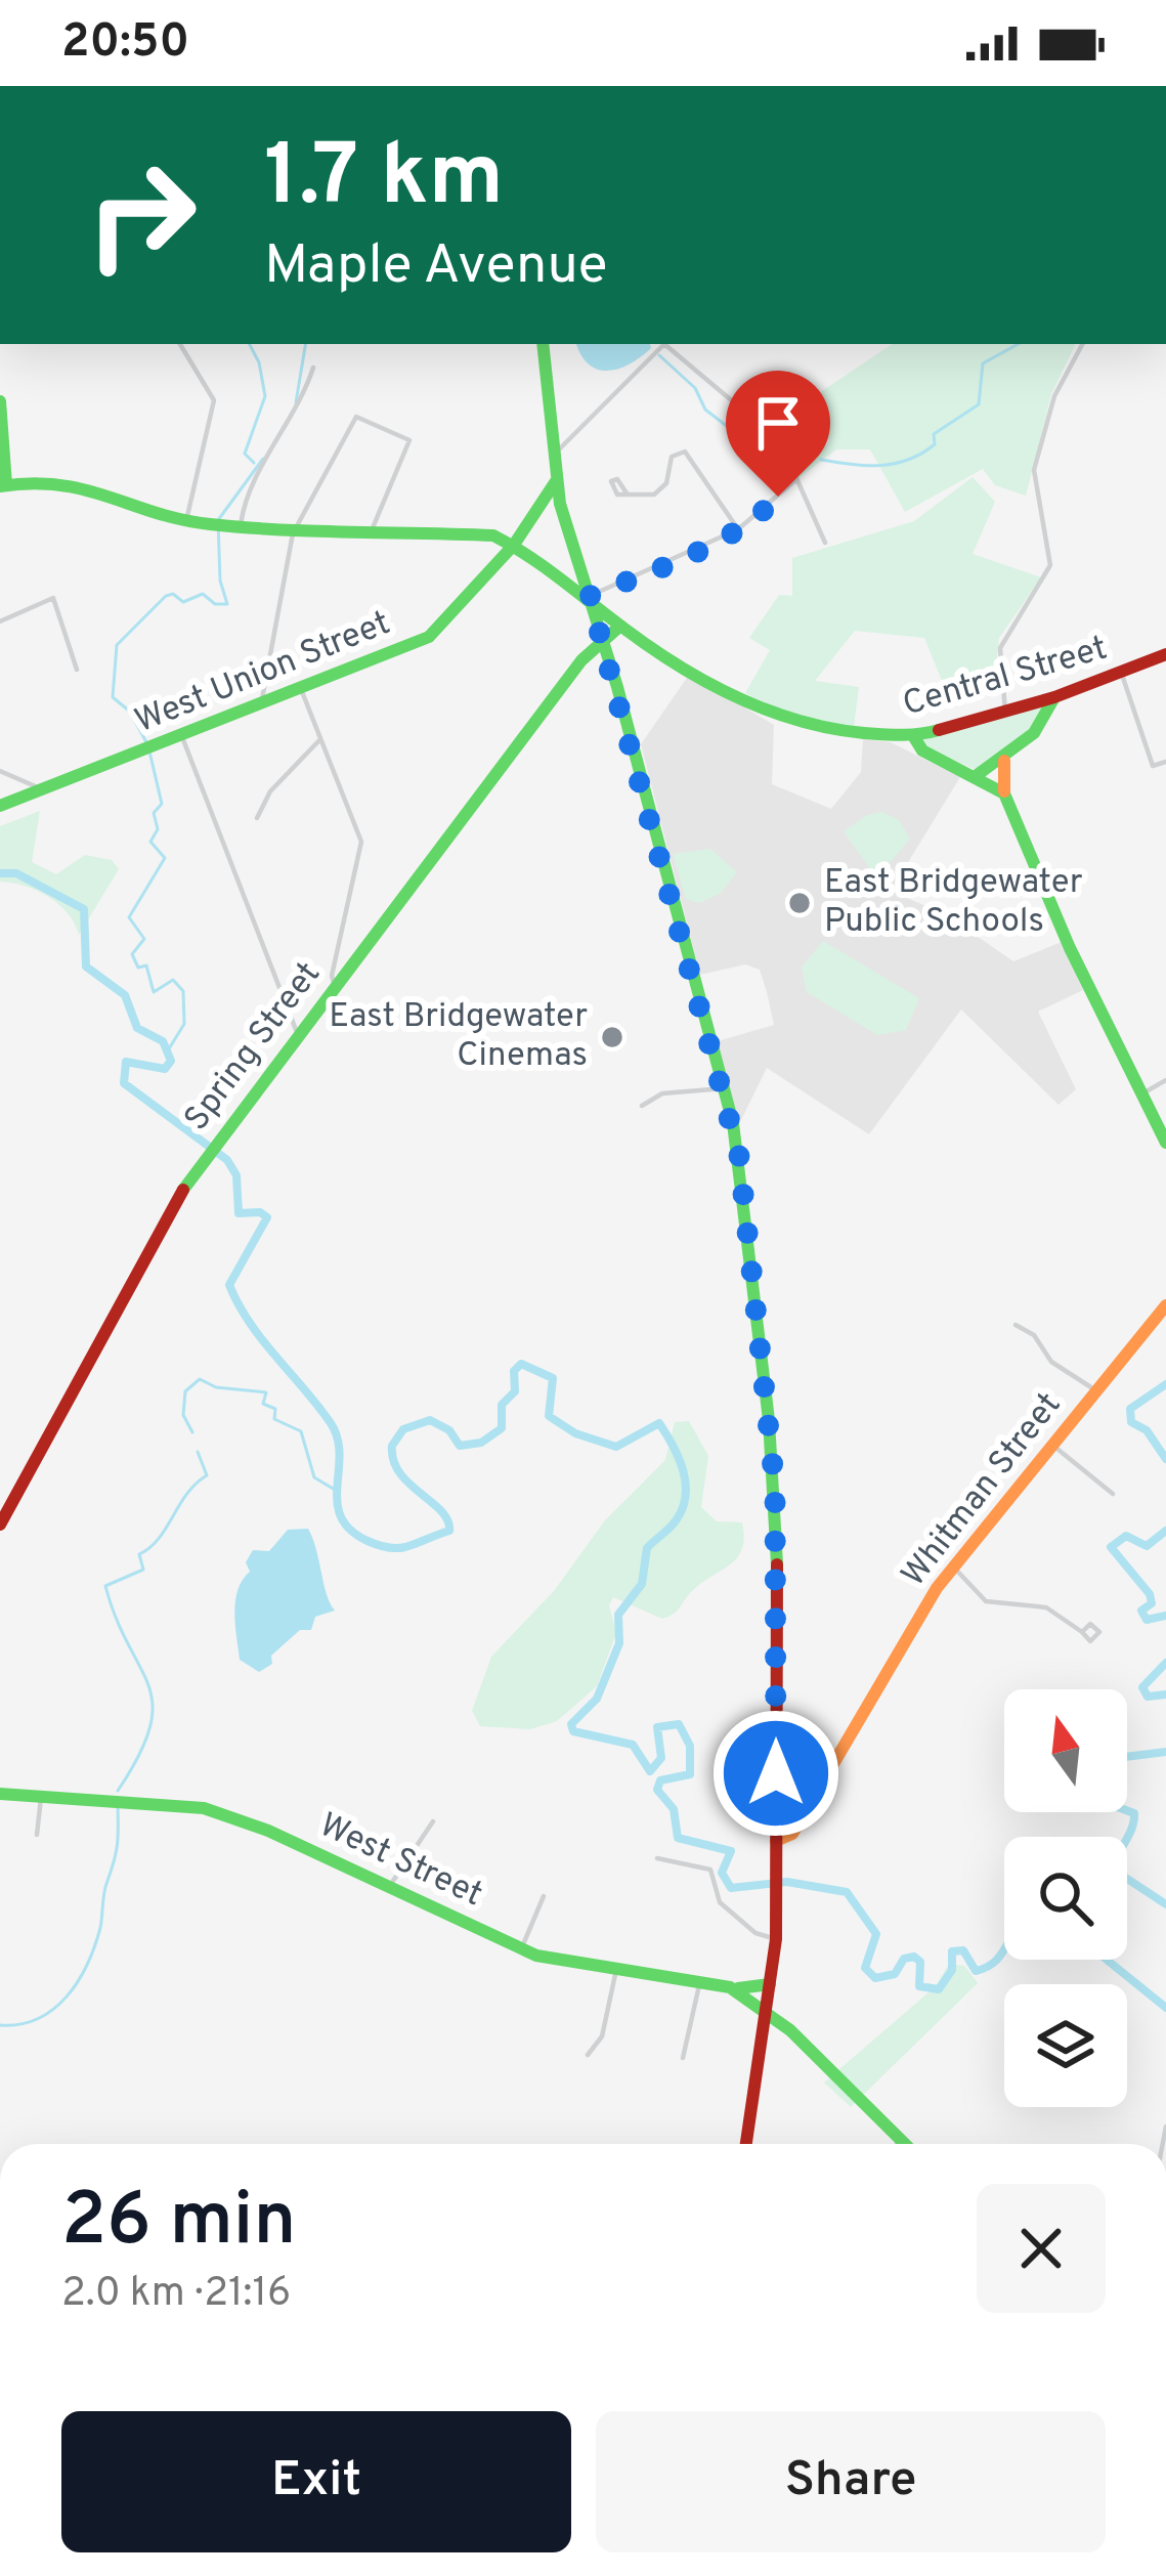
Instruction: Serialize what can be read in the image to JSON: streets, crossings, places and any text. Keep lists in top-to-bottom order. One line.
{"streets":{"main road":["West Union Street","Central Street","Spring Street","Whitman Street","West Street"]},"crossings":[["West Union Street","Central Street"]],"places":["East Bridgewater Public Schools","East Bridgewater Cinemas"],"north":"top","page":{"status":"20:50","turn":["1.7 km","Maple Avenue"],"heading":["26 min","2.0 km · 21:16"],"buttons":["Exit","Share"]}}
